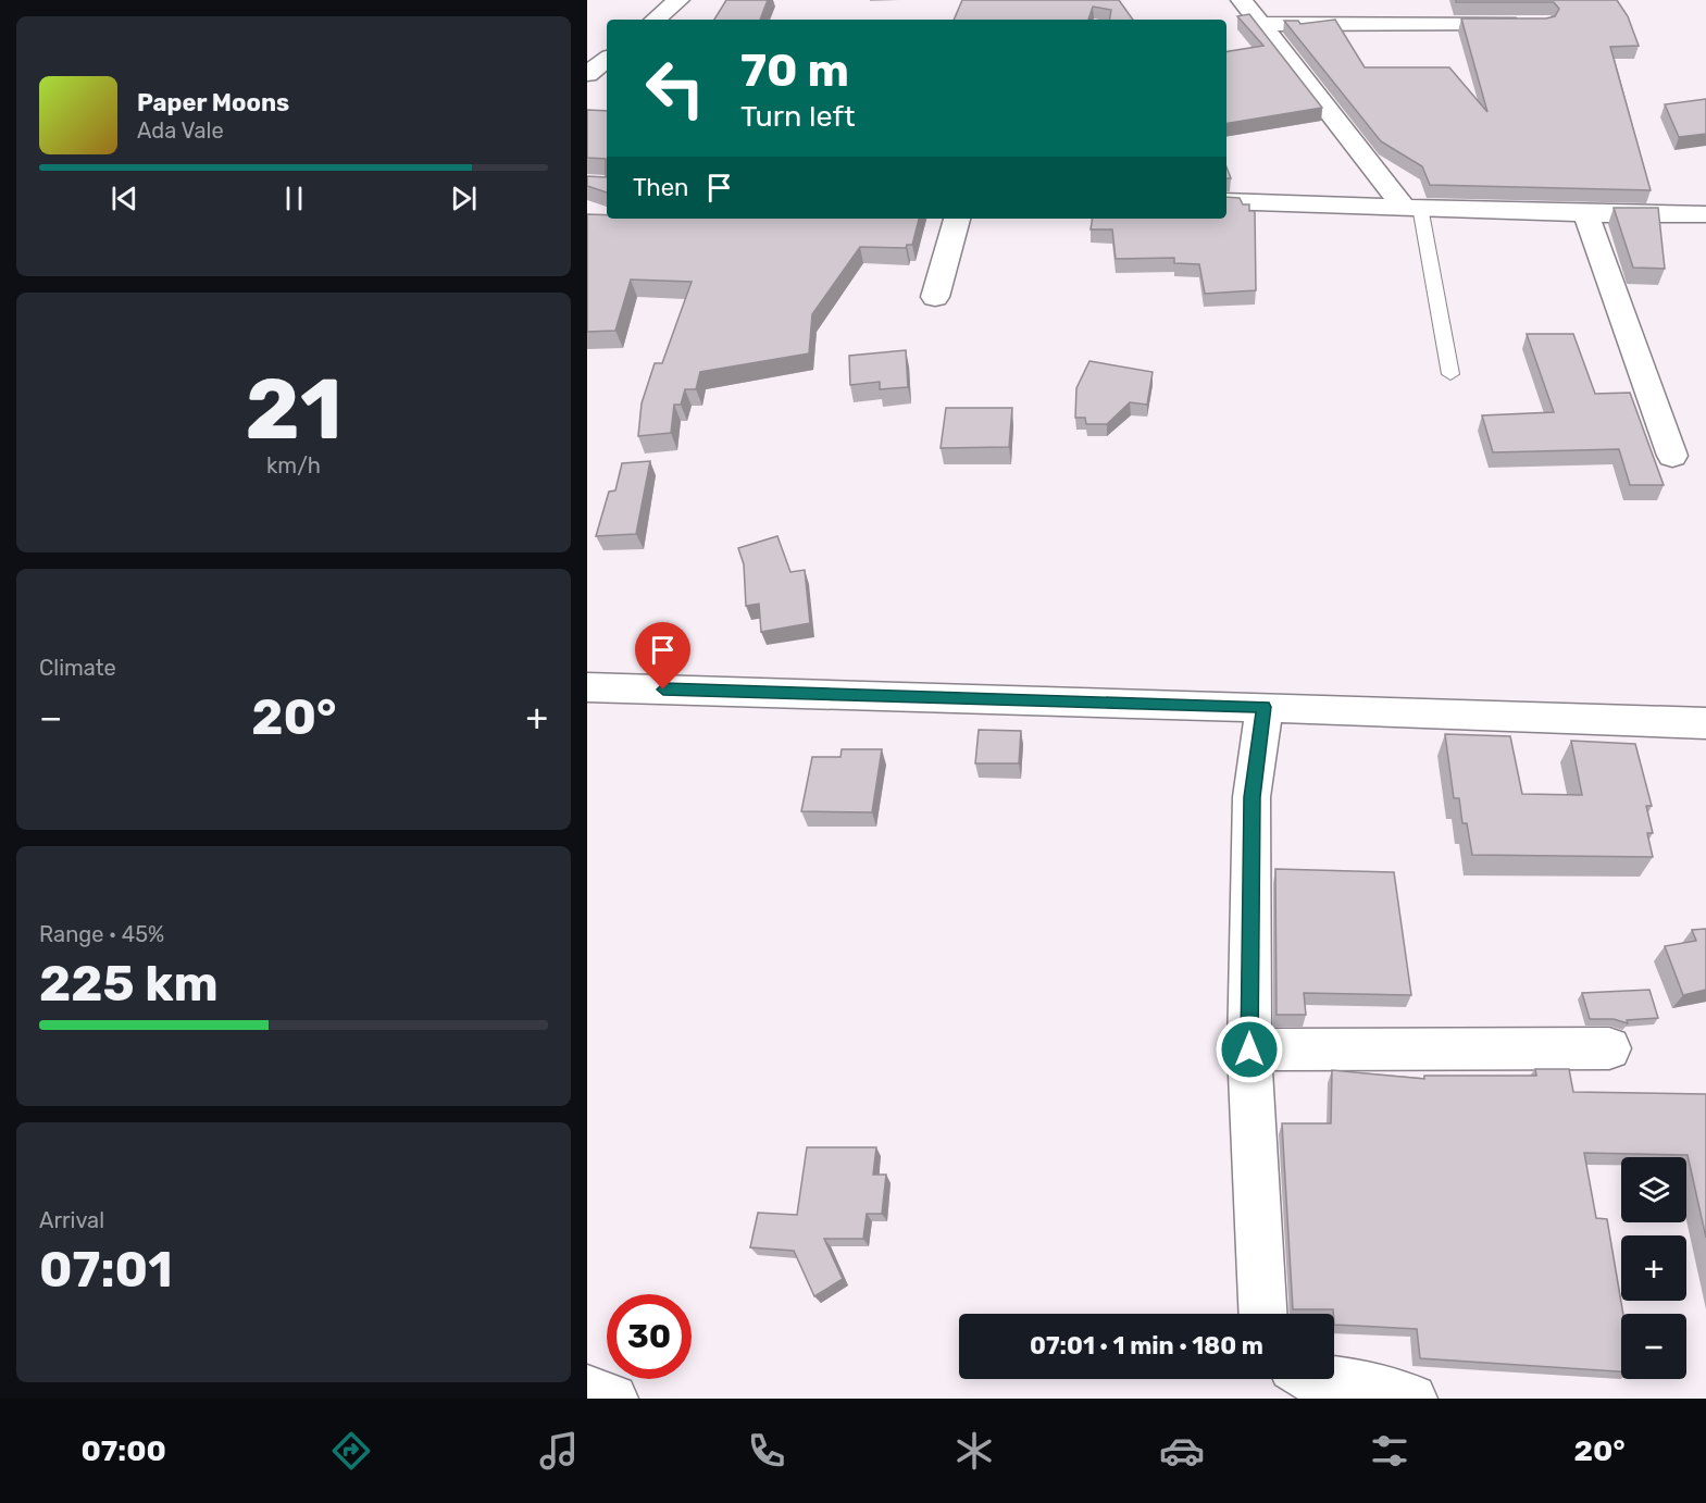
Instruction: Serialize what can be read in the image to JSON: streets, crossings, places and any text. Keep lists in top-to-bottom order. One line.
{"page":{"turn":["70 m","Turn left"],"song":["Paper Moons","Ada Vale"],"then":"Then","tile":[["21","km/h"],"Climate",["Range · 45%","225 km"],["Arrival","07:01"]],"heat":["−","20°","+"],"map_buttons":["+","−"],"limit":"30","trip":"07:01 · 1 min · 180 m","tabs":["07:00","20°"]}}
